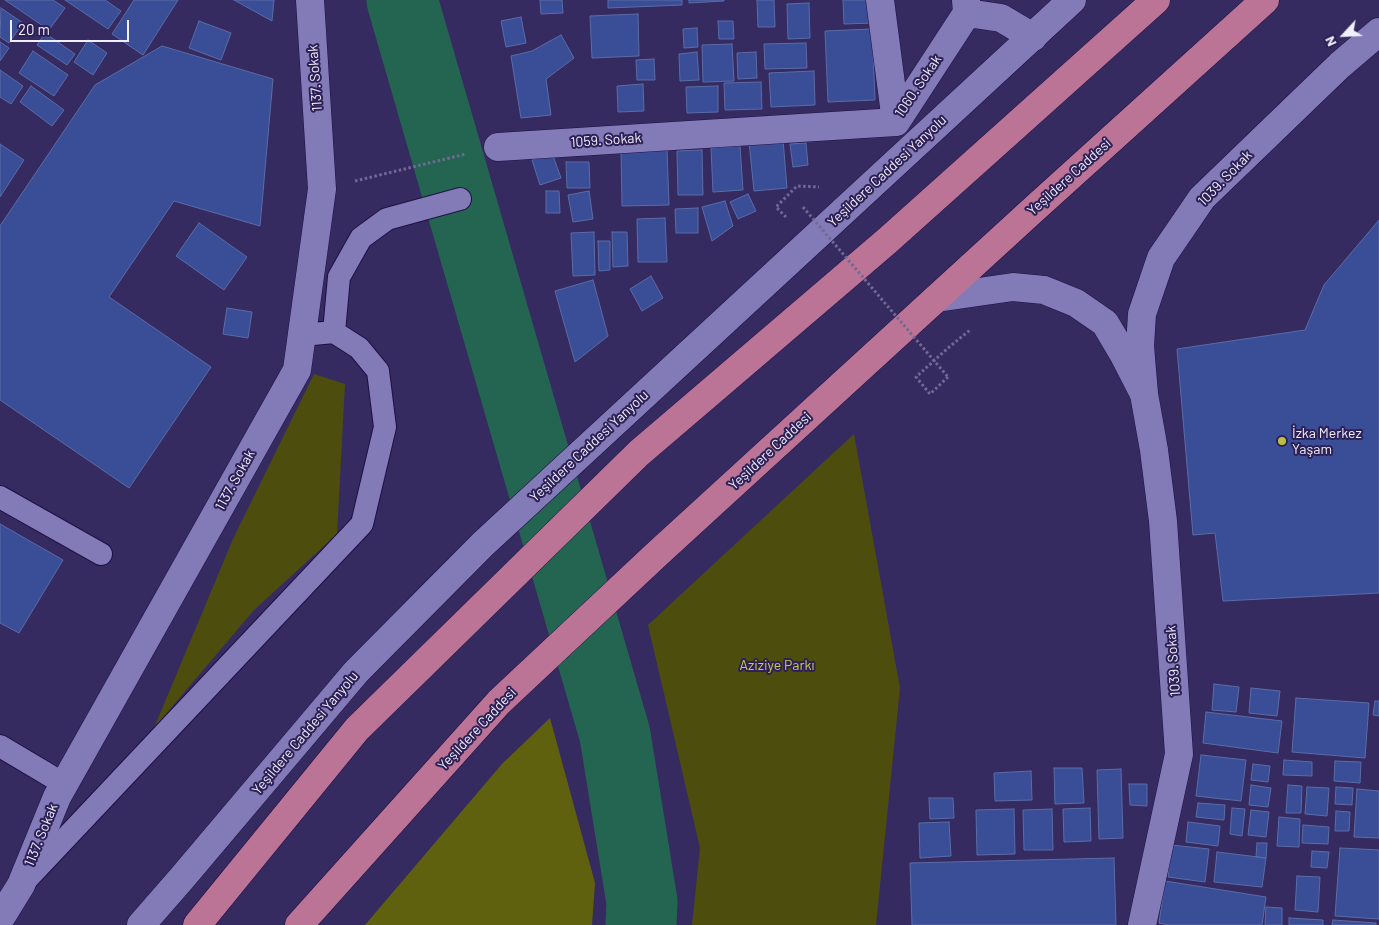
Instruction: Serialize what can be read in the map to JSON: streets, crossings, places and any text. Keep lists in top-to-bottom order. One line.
{"streets":{"highway":["Yeşildere Caddesi"],"street":["1137. Sokak","1060. Sokak","1059. Sokak","Yeşildere Caddesi Yanyolu","1039. Sokak"]},"crossings":[["1060. Sokak","1059. Sokak"],["Yeşildere Caddesi","1039. Sokak"]],"parks":["Aziziye Parkı"],"places":["İzka Merkez Yaşam"],"scale_bar":"20 m","north":"bottom left"}
